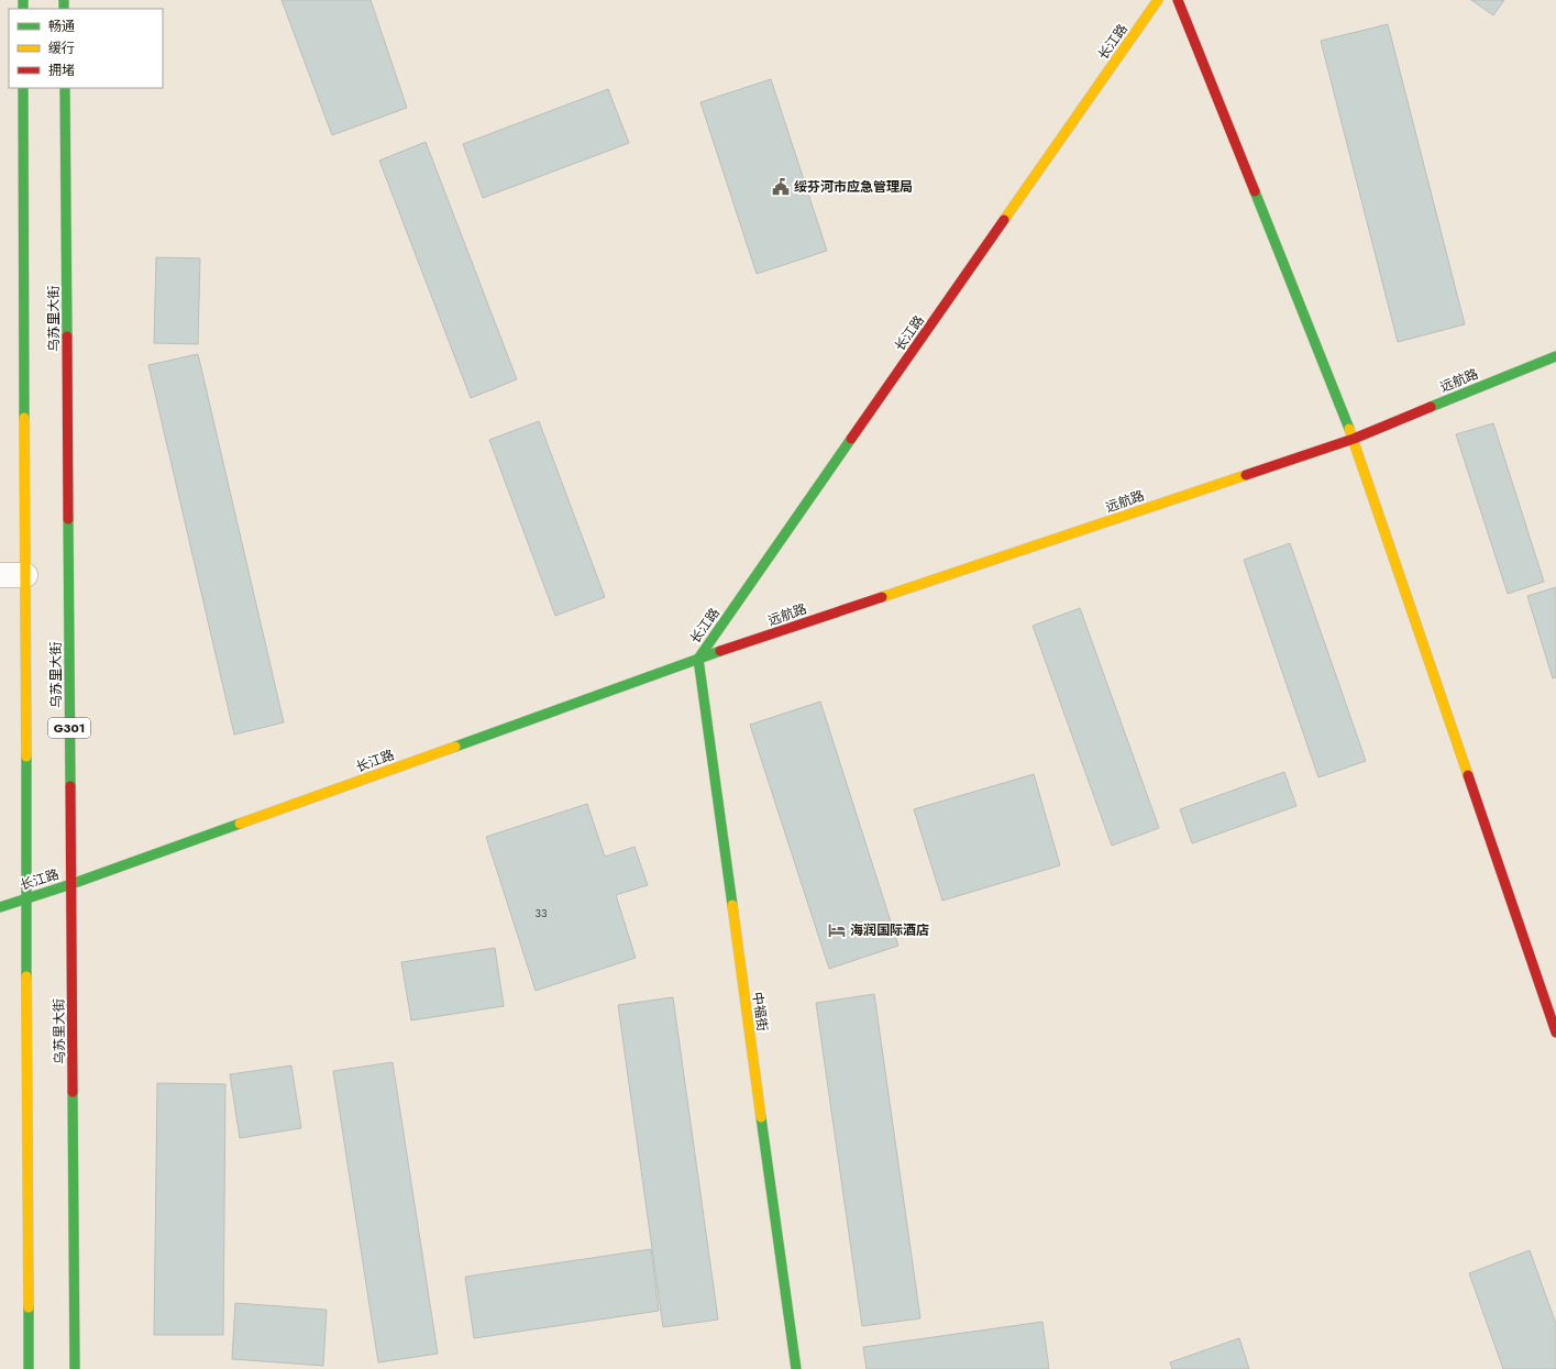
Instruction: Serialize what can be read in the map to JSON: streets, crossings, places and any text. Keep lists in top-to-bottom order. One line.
{"streets":{"main road":["长江路","乌苏里大街","远航路","G301","中福街"]},"crossings":[["长江路","乌苏里大街"],["长江路","远航路"],["长江路","中福街"],["远航路","中福街"]],"places":{"public building":["绥芬河市应急管理局"],"hotel":["海润国际酒店"]},"house_numbers":["33"],"legend":["畅通","缓行","拥堵"]}
